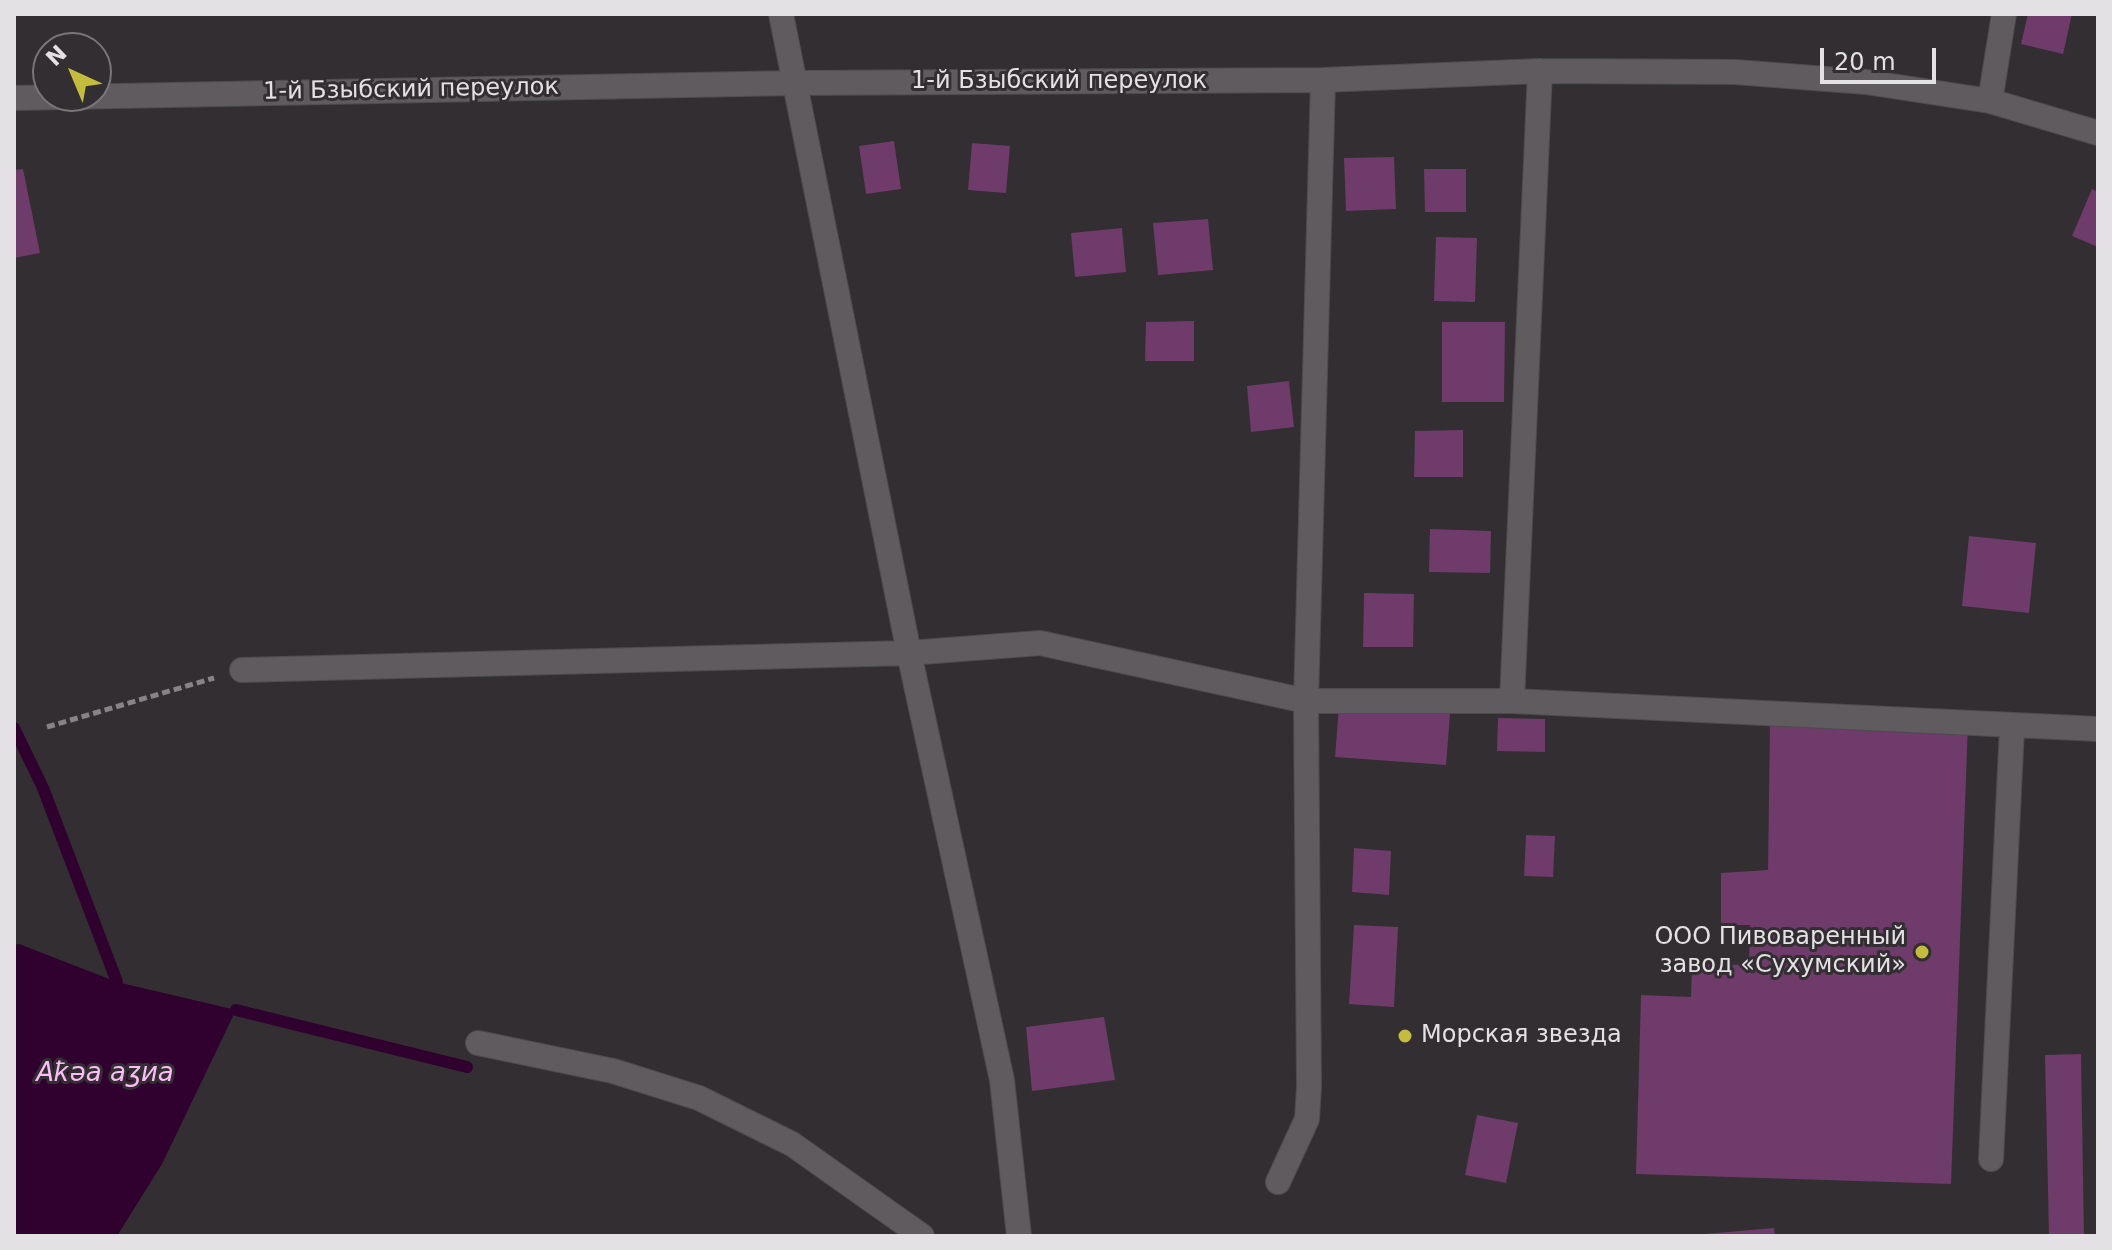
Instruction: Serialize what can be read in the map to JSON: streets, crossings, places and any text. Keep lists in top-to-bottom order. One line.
{"streets":{"street":["1-й Бзыбский переулок"]},"water":["Аҟәа аӡиа"],"places":["ООО Пивоваренный завод «Сухумский»","Морская звезда"],"scale_bar":"20 m","north":"top left"}
